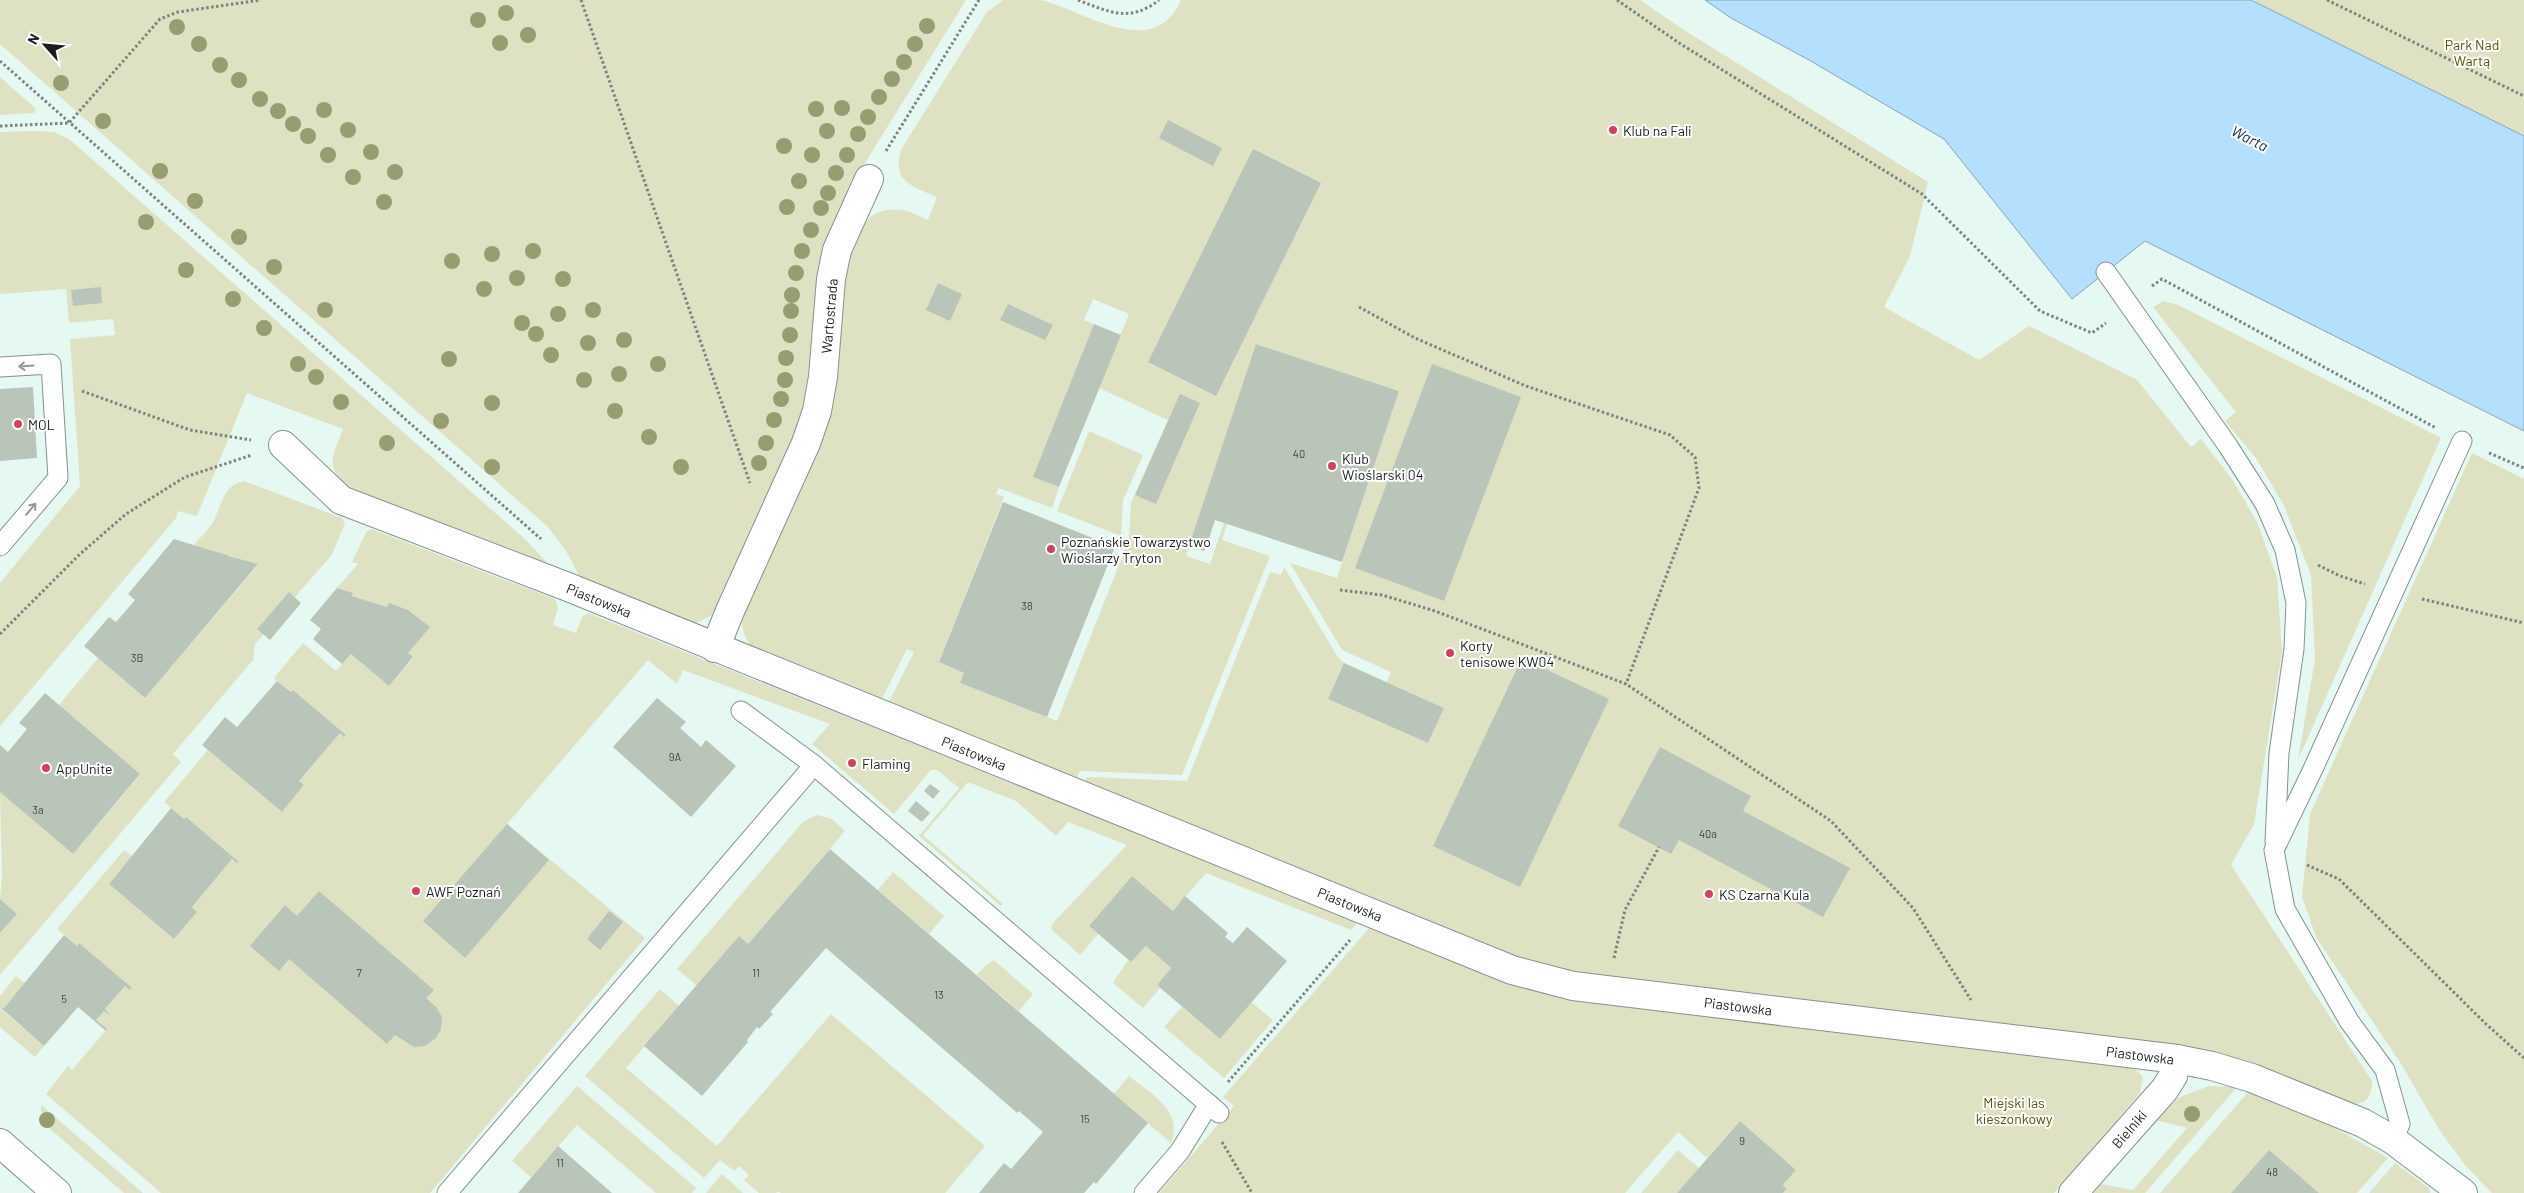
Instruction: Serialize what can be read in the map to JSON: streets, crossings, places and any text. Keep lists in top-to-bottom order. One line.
{"streets":{"street":["Wartostrada","Piastowska","Bielniki"]},"crossings":[["Wartostrada","Piastowska"],["Piastowska","Bielniki"]],"water":["Warta"],"parks":["Park Nad Wartą","Miejski las kieszonkowy"],"places":["Klub na Fali","MOL","Klub Wioślarski 04","Poznańskie Towarzystwo Wioślarzy Tryton","Korty tenisowe KW04","Flaming","AppUnite","AWF Poznań","KS Czarna Kula"],"house_numbers":["40","38","3B","9A","3a","40a","7","11","13","5","15","9","11","48"],"north":"top left"}
